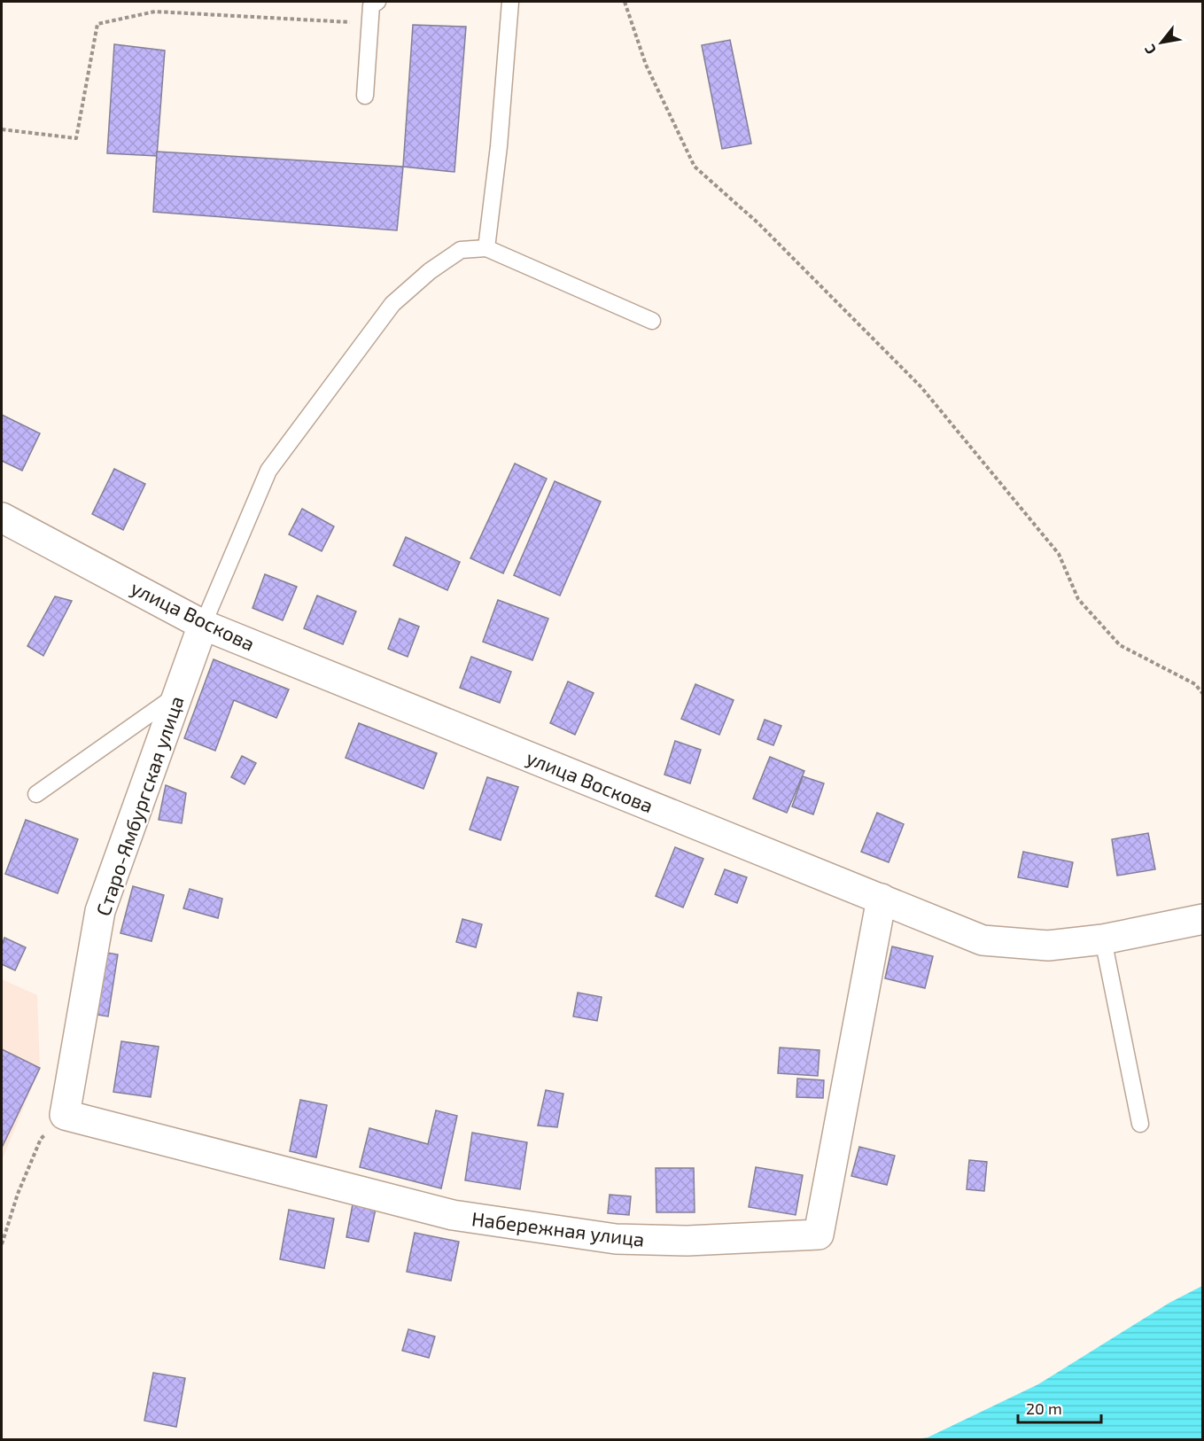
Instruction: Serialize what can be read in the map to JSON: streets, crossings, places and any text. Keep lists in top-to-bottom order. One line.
{"streets":{"street":["улица Воскова","Старо-Ямбургская улица","Набережная улица"]},"crossings":[["улица Воскова","Старо-Ямбургская улица"],["улица Воскова","Набережная улица"],["Старо-Ямбургская улица","Набережная улица"]],"scale_bar":"20 m","north":"bottom left"}
